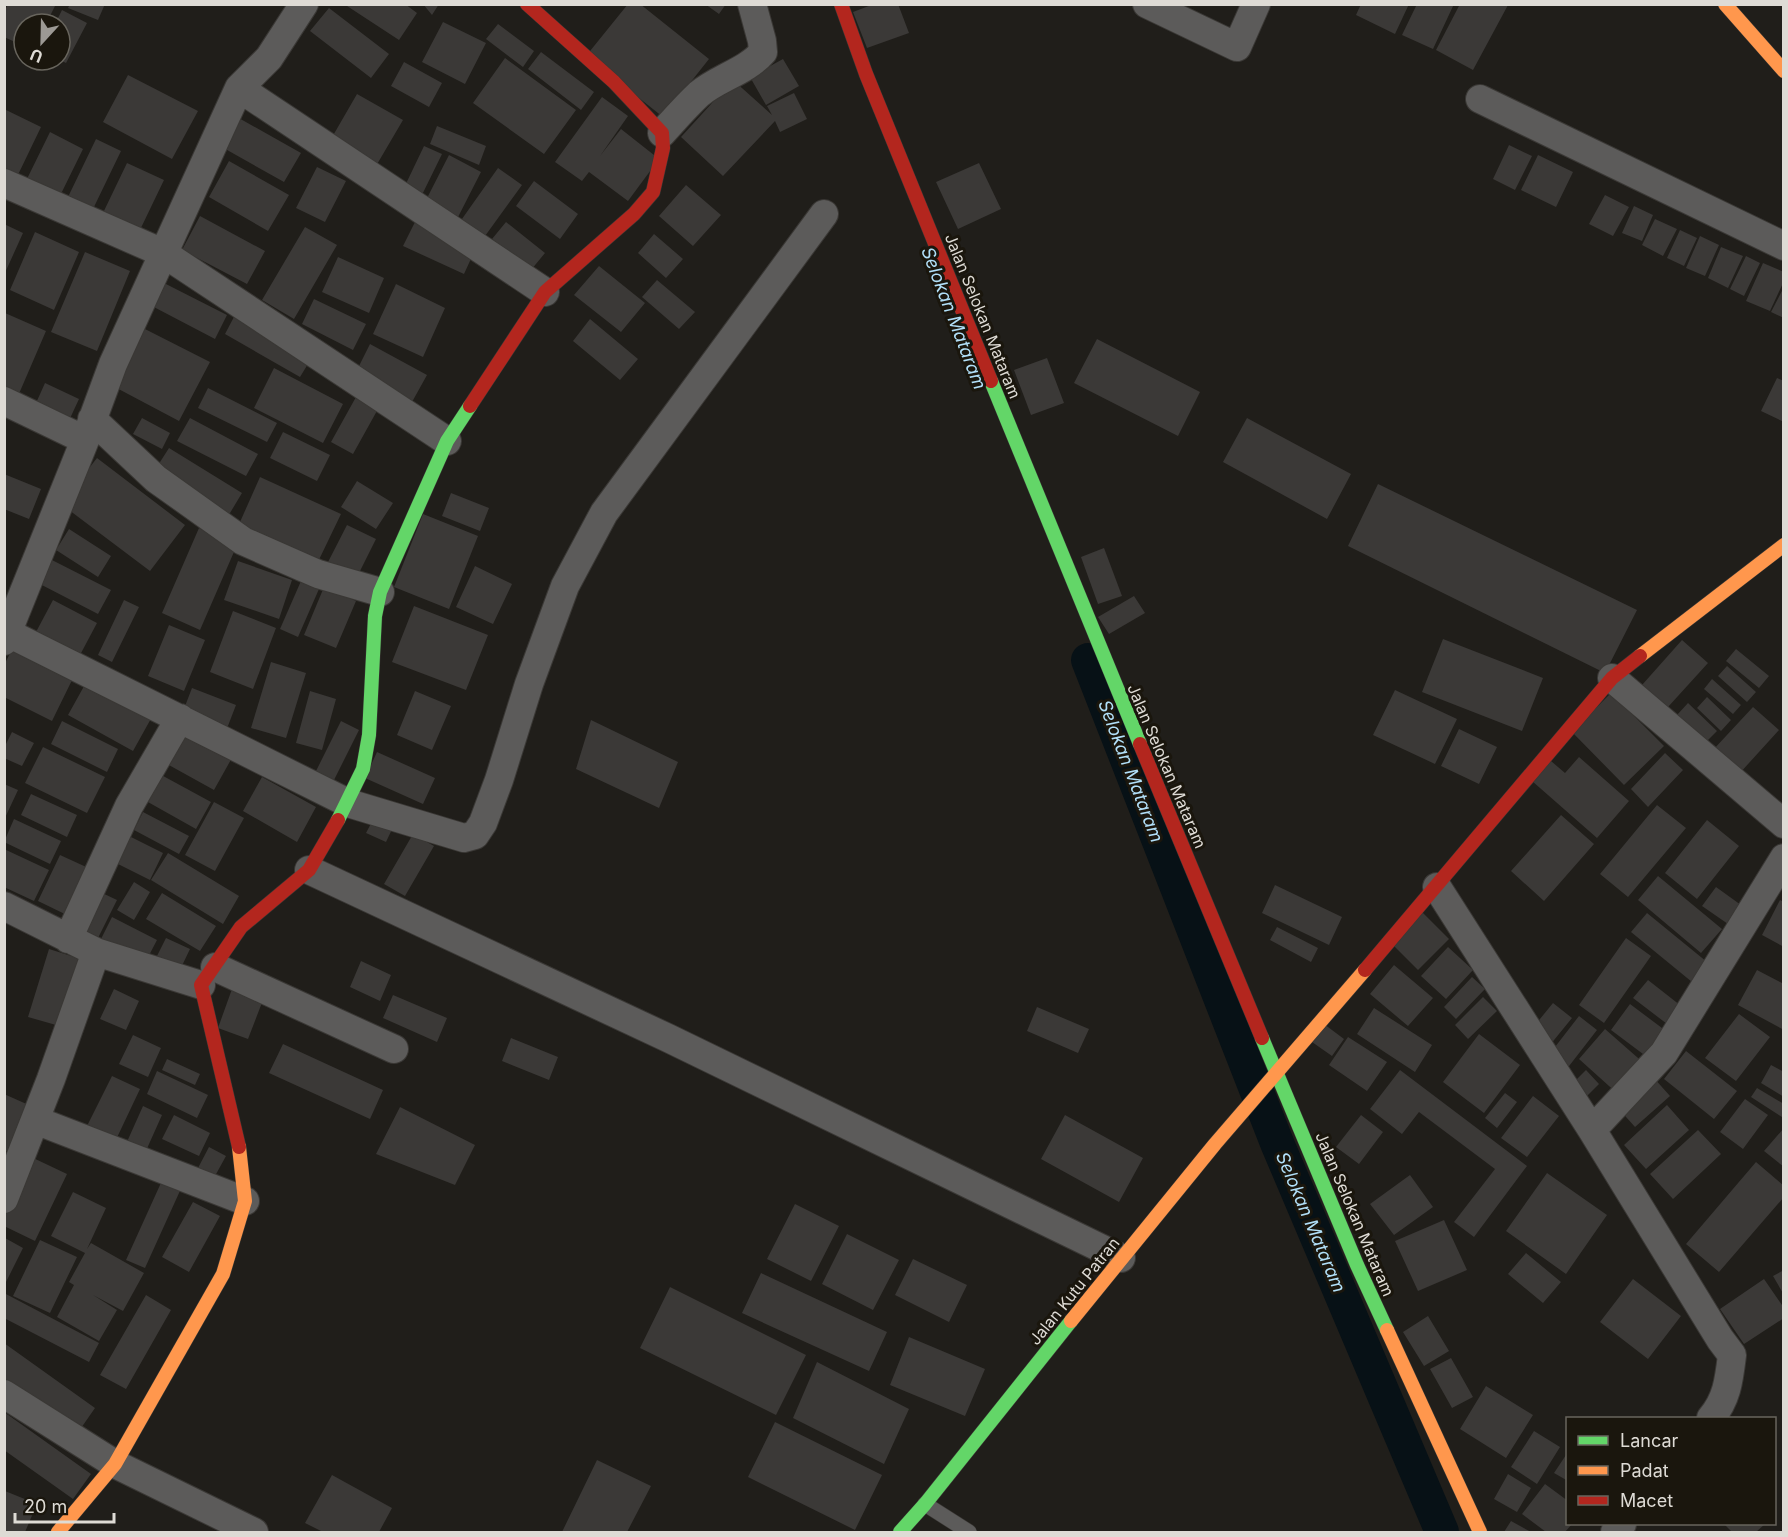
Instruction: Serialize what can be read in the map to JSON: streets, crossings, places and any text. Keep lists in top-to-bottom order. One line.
{"streets":{"street":["Jalan Selokan Mataram","Jalan Kutu Patran"]},"crossings":[["Jalan Selokan Mataram","Jalan Kutu Patran"]],"water":["Selokan Mataram"],"legend":["Lancar","Padat","Macet"],"scale_bar":"20 m","north":"bottom"}
